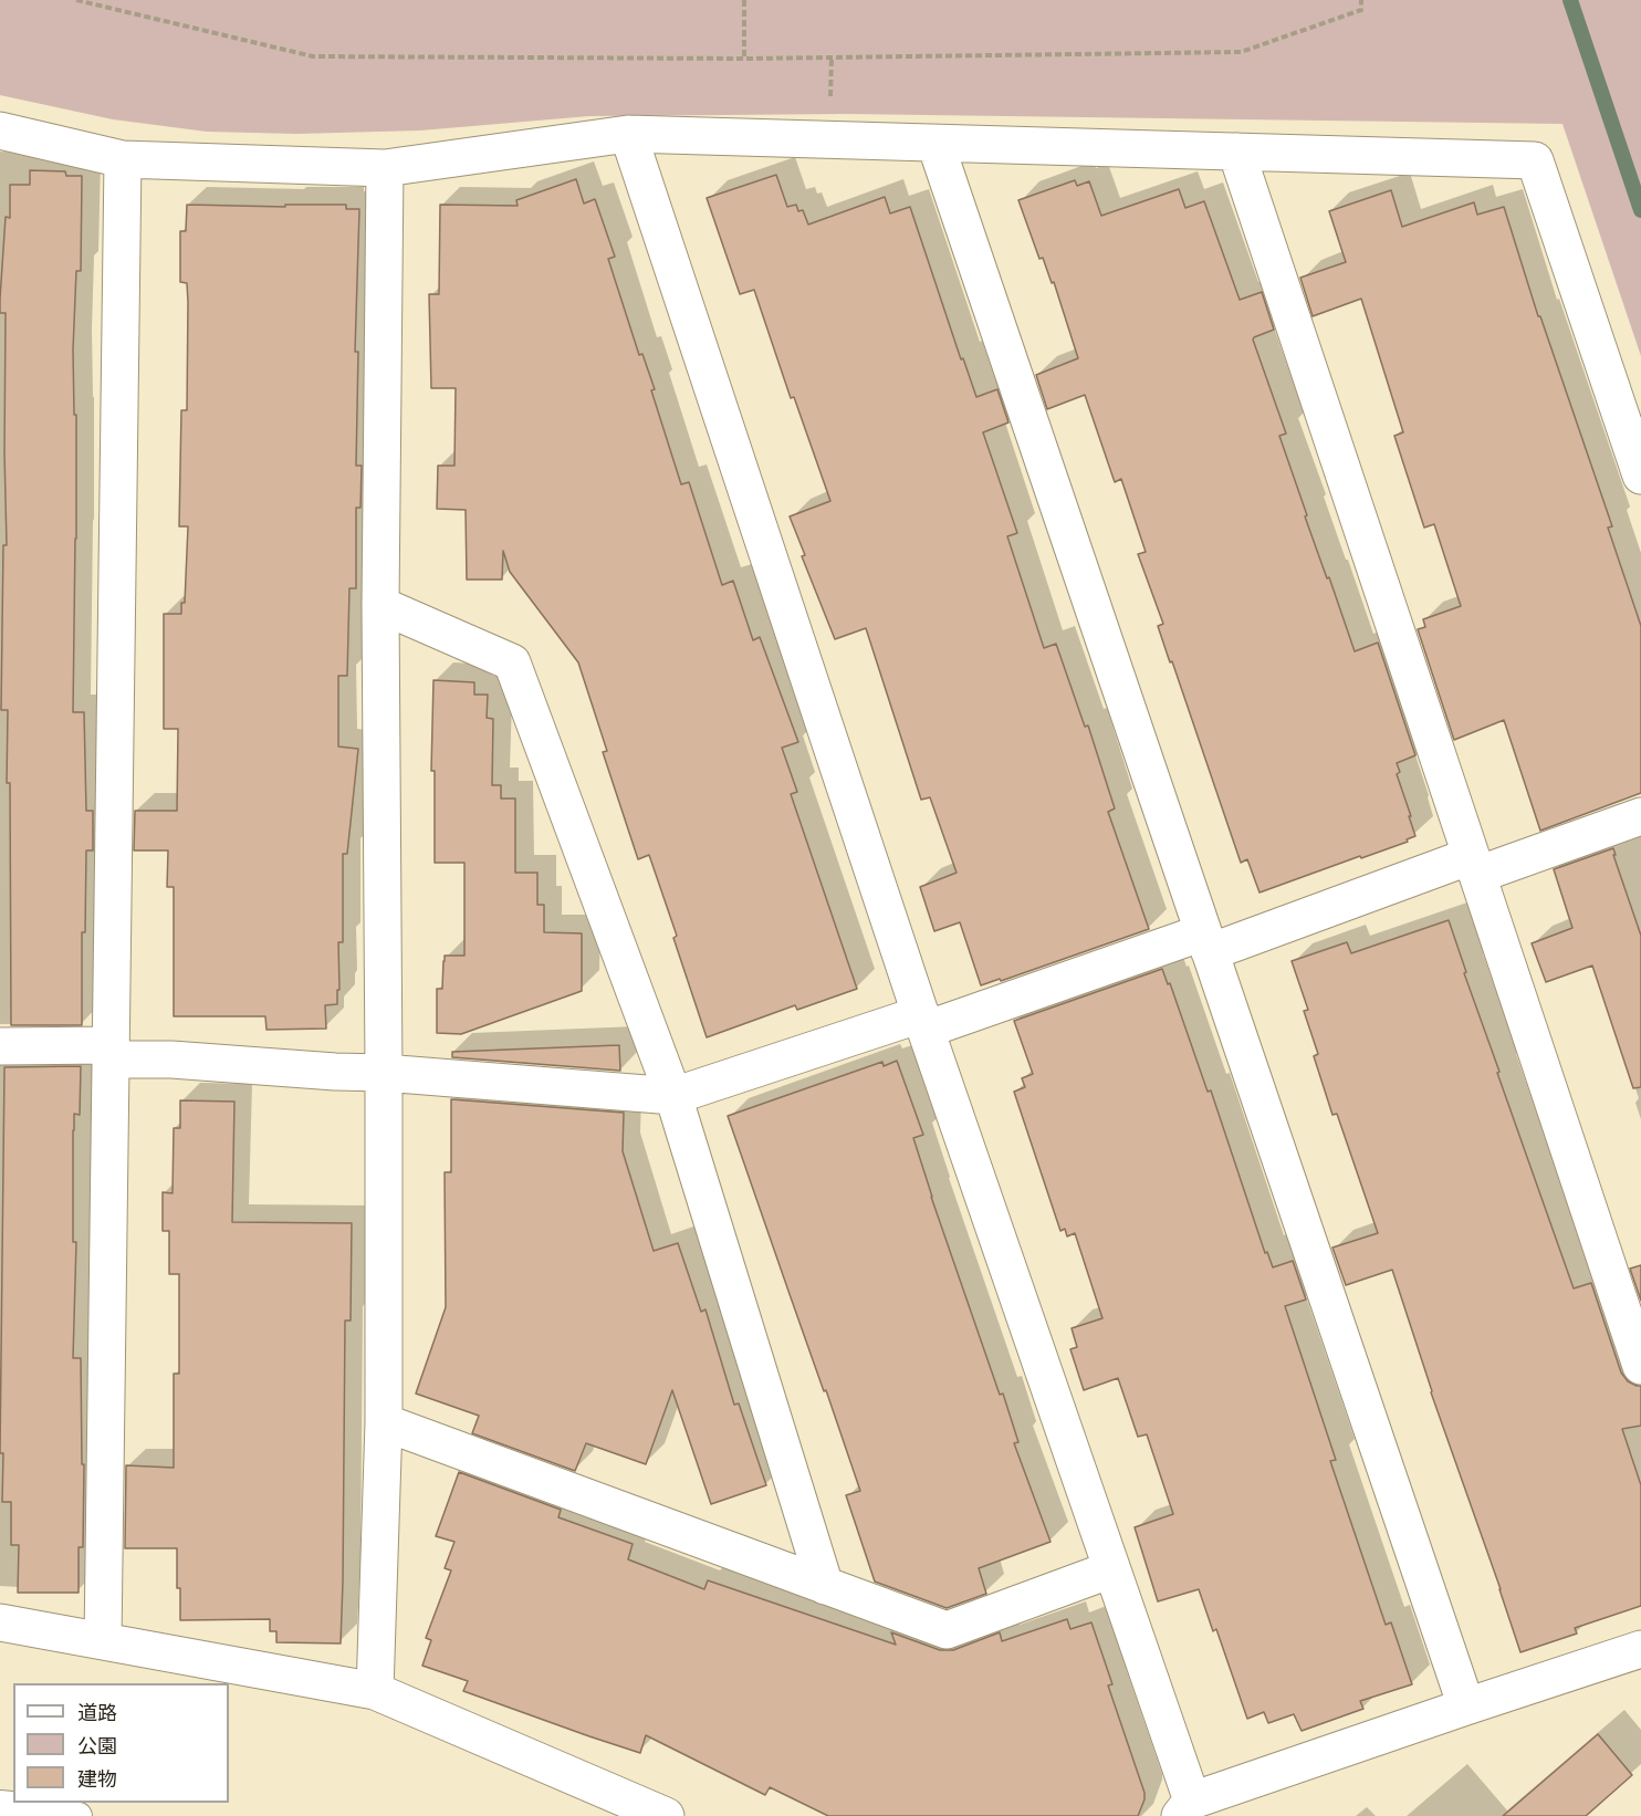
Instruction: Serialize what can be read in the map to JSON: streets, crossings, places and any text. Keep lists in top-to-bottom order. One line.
{"legend":["道路","公園","建物"]}
